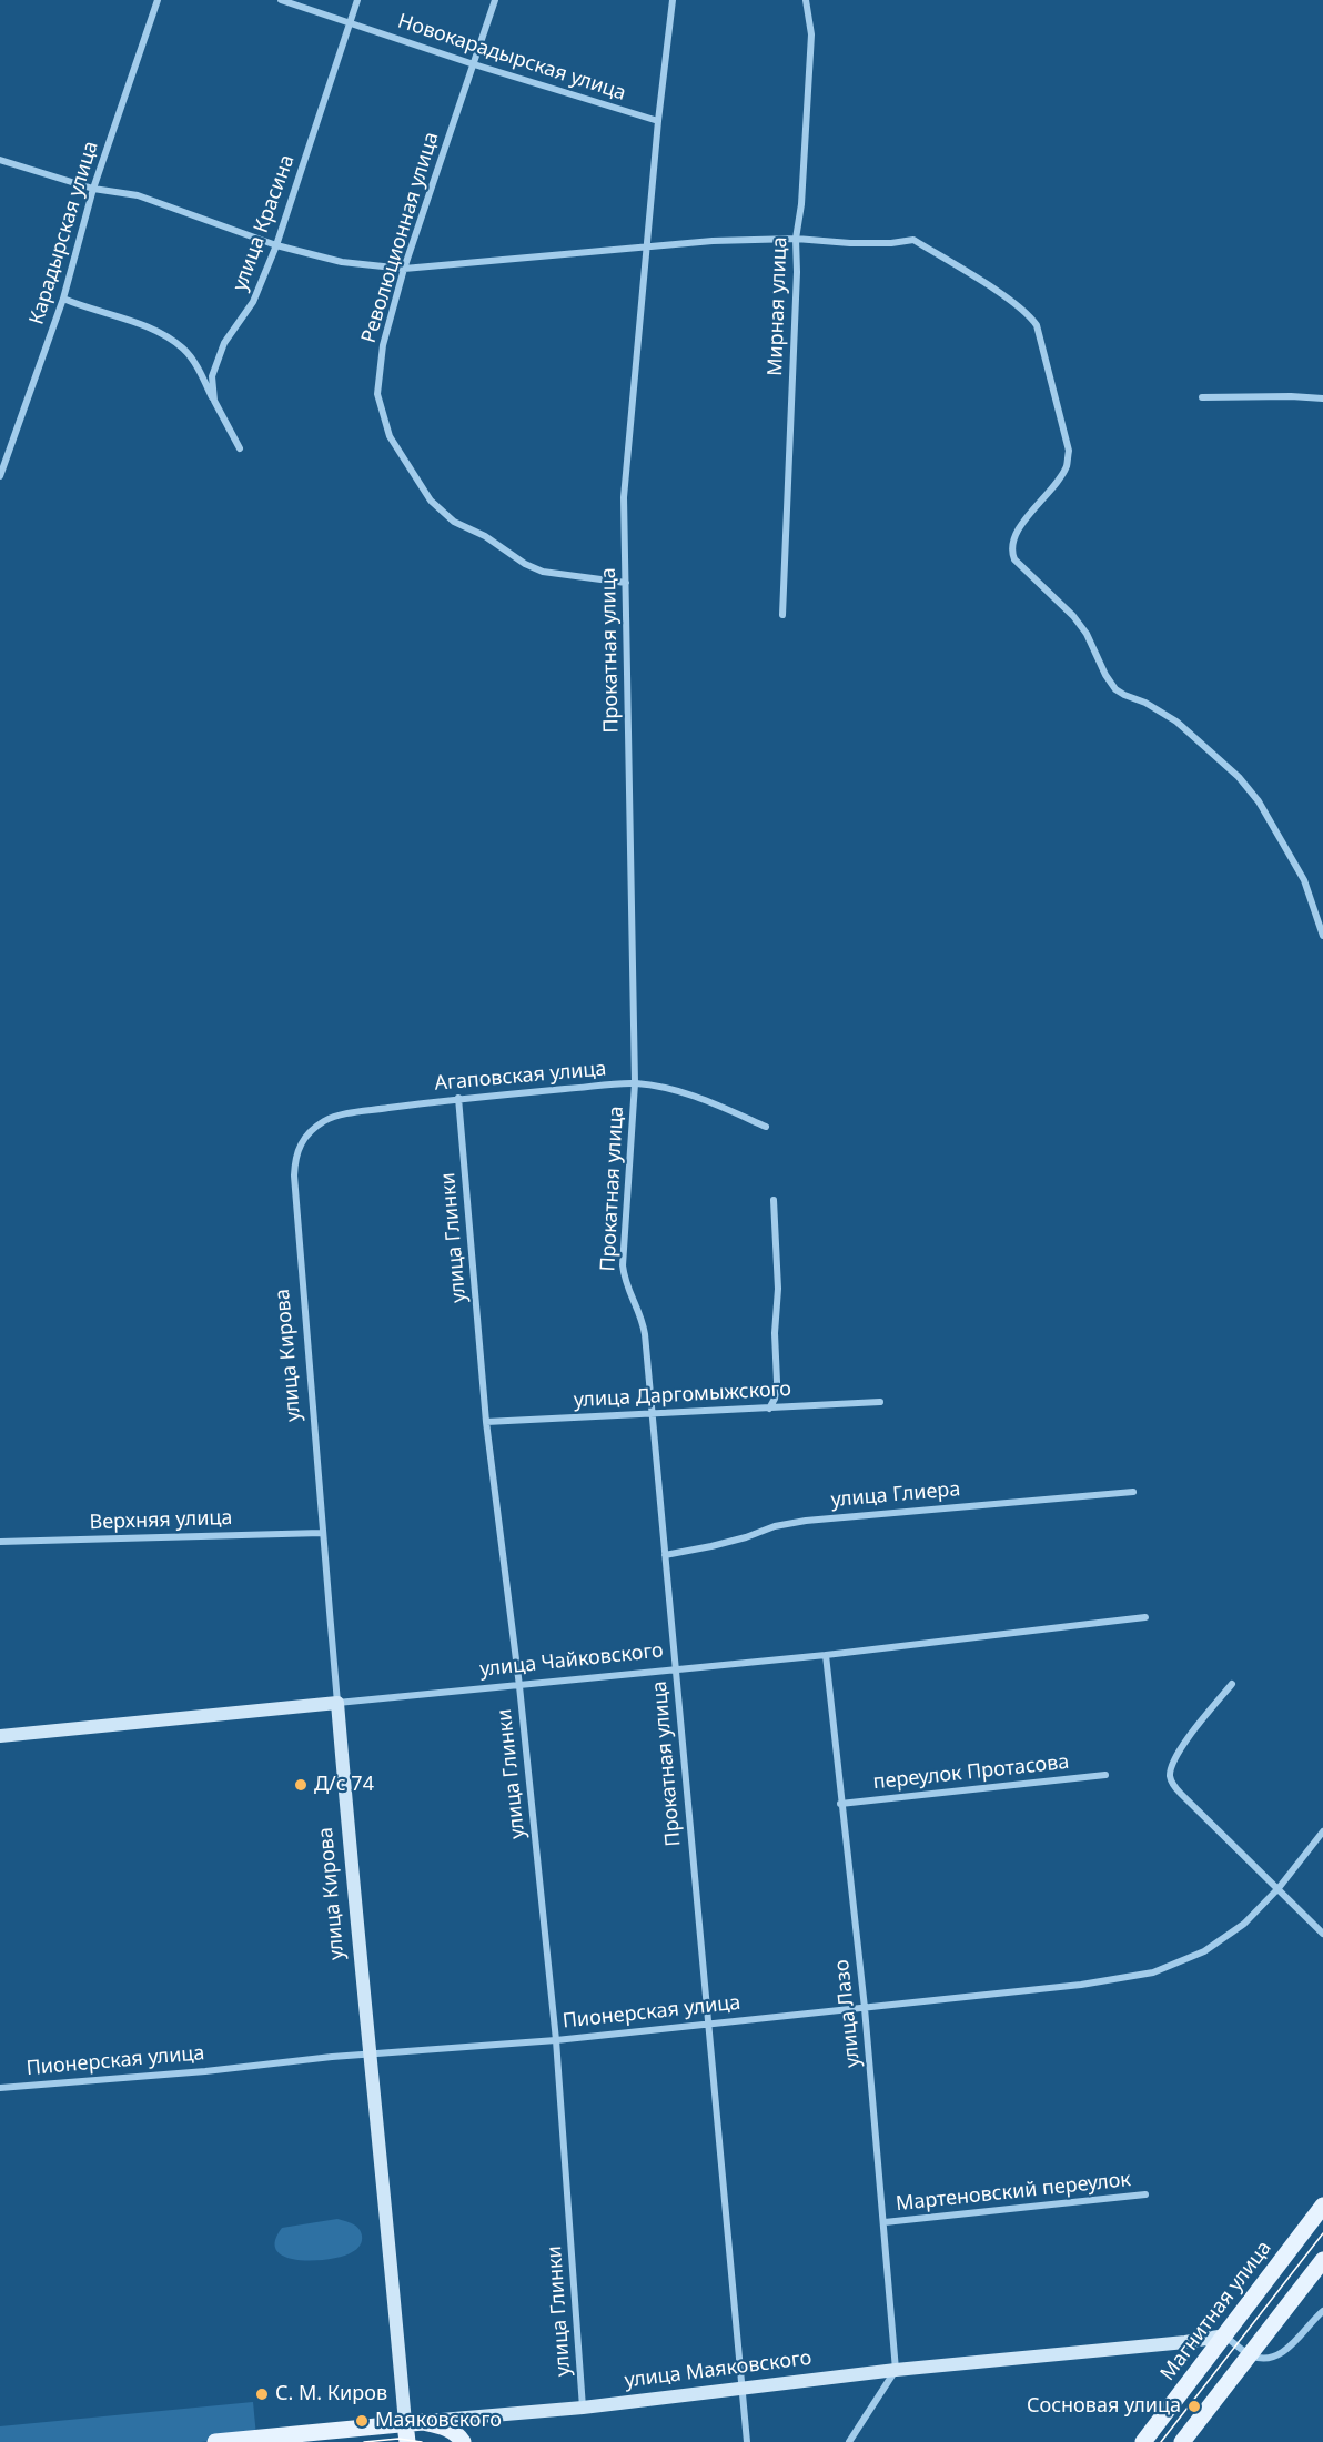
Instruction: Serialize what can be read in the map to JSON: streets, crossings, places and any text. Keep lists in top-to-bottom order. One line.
{"streets":{"main road":["улица Кирова","улица Чайковского","Магнитная улица","улица Маяковского"],"street":["Новокарадырская улица","улица Красина","Карадырская улица","Революционная улица","Мирная улица","Прокатная улица","Агаповская улица","улица Глинки","улица Даргомыжского","улица Глиера","Верхняя улица","переулок Протасова","Пионерская улица","улица Лазо","Мартеновский переулок"]},"crossings":[["Новокарадырская улица","улица Красина"],["Новокарадырская улица","Революционная улица"],["Новокарадырская улица","Прокатная улица"],["Революционная улица","Прокатная улица"],["Прокатная улица","Агаповская улица"],["Прокатная улица","улица Даргомыжского"],["Прокатная улица","улица Глиера"],["Прокатная улица","улица Чайковского"],["Прокатная улица","Пионерская улица"],["Прокатная улица","улица Маяковского"],["Агаповская улица","улица Глинки"],["Агаповская улица","улица Кирова"],["улица Глинки","улица Даргомыжского"],["улица Глинки","улица Чайковского"],["улица Глинки","Пионерская улица"],["улица Глинки","улица Маяковского"],["улица Кирова","Верхняя улица"],["улица Кирова","улица Чайковского"],["улица Кирова","Пионерская улица"],["улица Кирова","улица Маяковского"],["улица Чайковского","улица Лазо"],["переулок Протасова","улица Лазо"],["Пионерская улица","улица Лазо"],["улица Лазо","Мартеновский переулок"],["улица Лазо","улица Маяковского"],["Магнитная улица","улица Маяковского"]],"places":["Д/с 74","С. М. Киров","Сосновая улица","Маяковского"]}
